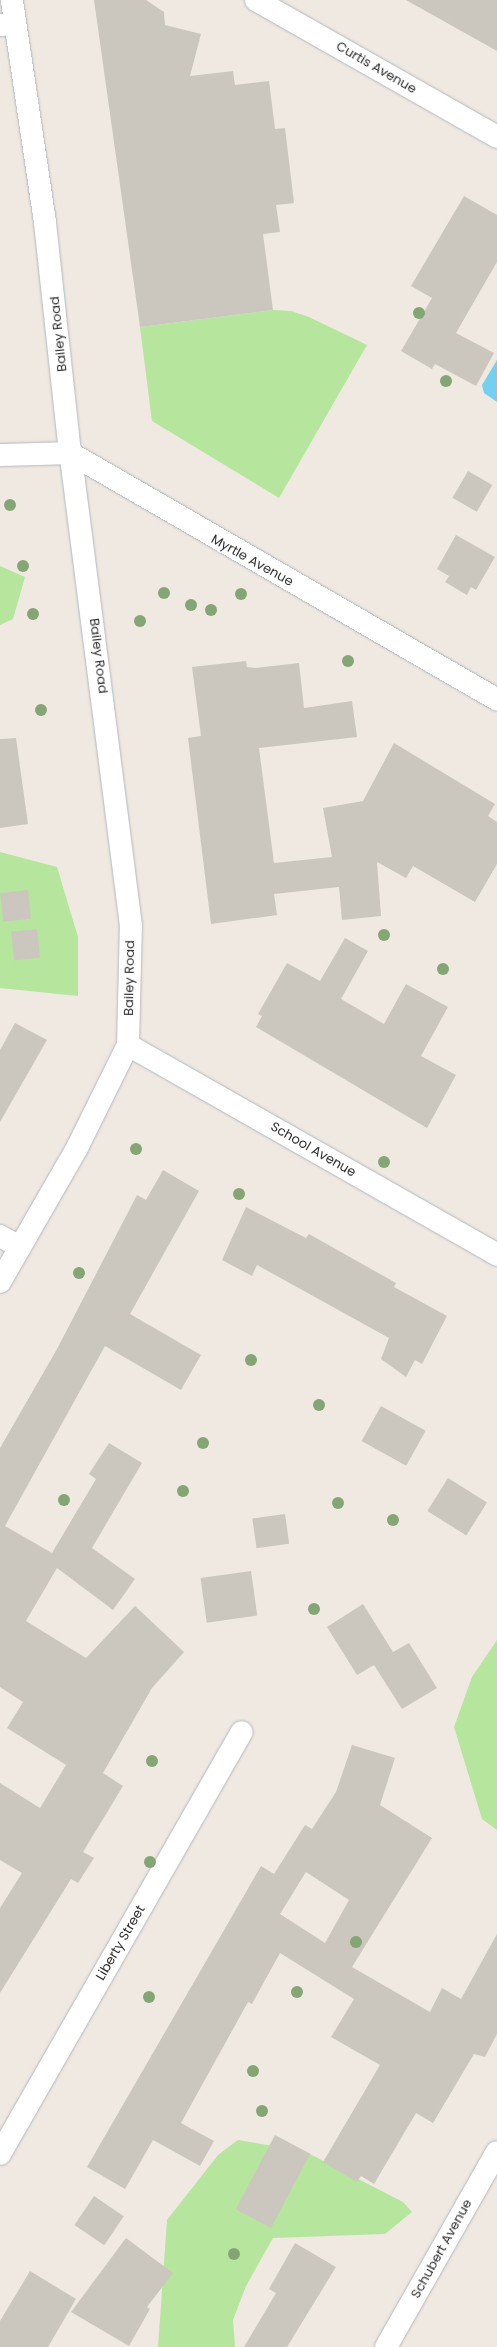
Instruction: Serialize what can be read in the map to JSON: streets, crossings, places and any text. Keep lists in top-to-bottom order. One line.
{"streets":{"street":["Curtis Avenue","Bailey Road","Myrtle Avenue","School Avenue","Liberty Street","Schubert Avenue"]},"crossings":[["Bailey Road","Myrtle Avenue"],["Bailey Road","School Avenue"]]}
